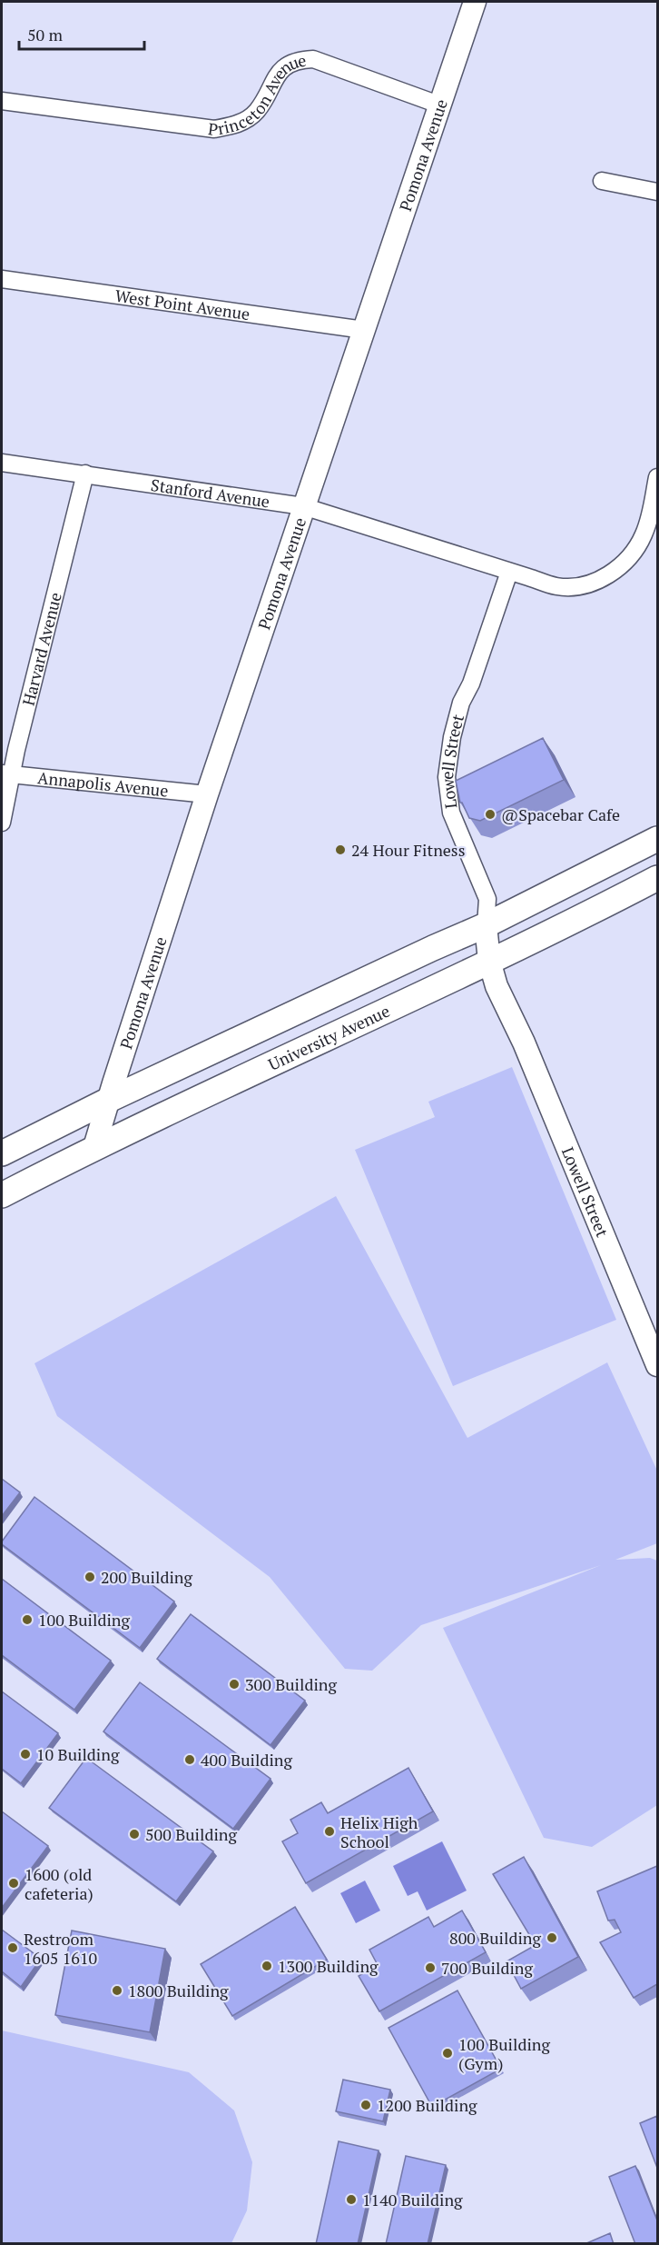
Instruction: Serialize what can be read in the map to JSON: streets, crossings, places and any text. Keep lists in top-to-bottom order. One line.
{"streets":{"main road":["University Avenue"],"street":["Princeton Avenue","Pomona Avenue","West Point Avenue","Stanford Avenue","Harvard Avenue","Lowell Street","Annapolis Avenue"]},"crossings":[["Princeton Avenue","Pomona Avenue"],["Pomona Avenue","West Point Avenue"],["Pomona Avenue","Stanford Avenue"],["Pomona Avenue","Annapolis Avenue"],["Pomona Avenue","University Avenue"],["Stanford Avenue","Harvard Avenue"],["Stanford Avenue","Lowell Street"],["Harvard Avenue","Annapolis Avenue"],["Lowell Street","University Avenue"]],"places":["@Spacebar Cafe","24 Hour Fitness","200 Building","100 Building","300 Building","10 Building","400 Building","Helix High School","500 Building","1600 (old cafeteria)","800 Building","Restroom 1605 1610","1300 Building","700 Building","1800 Building","100 Building (Gym)","1200 Building","1140 Building"],"scale_bar":"50 m"}
